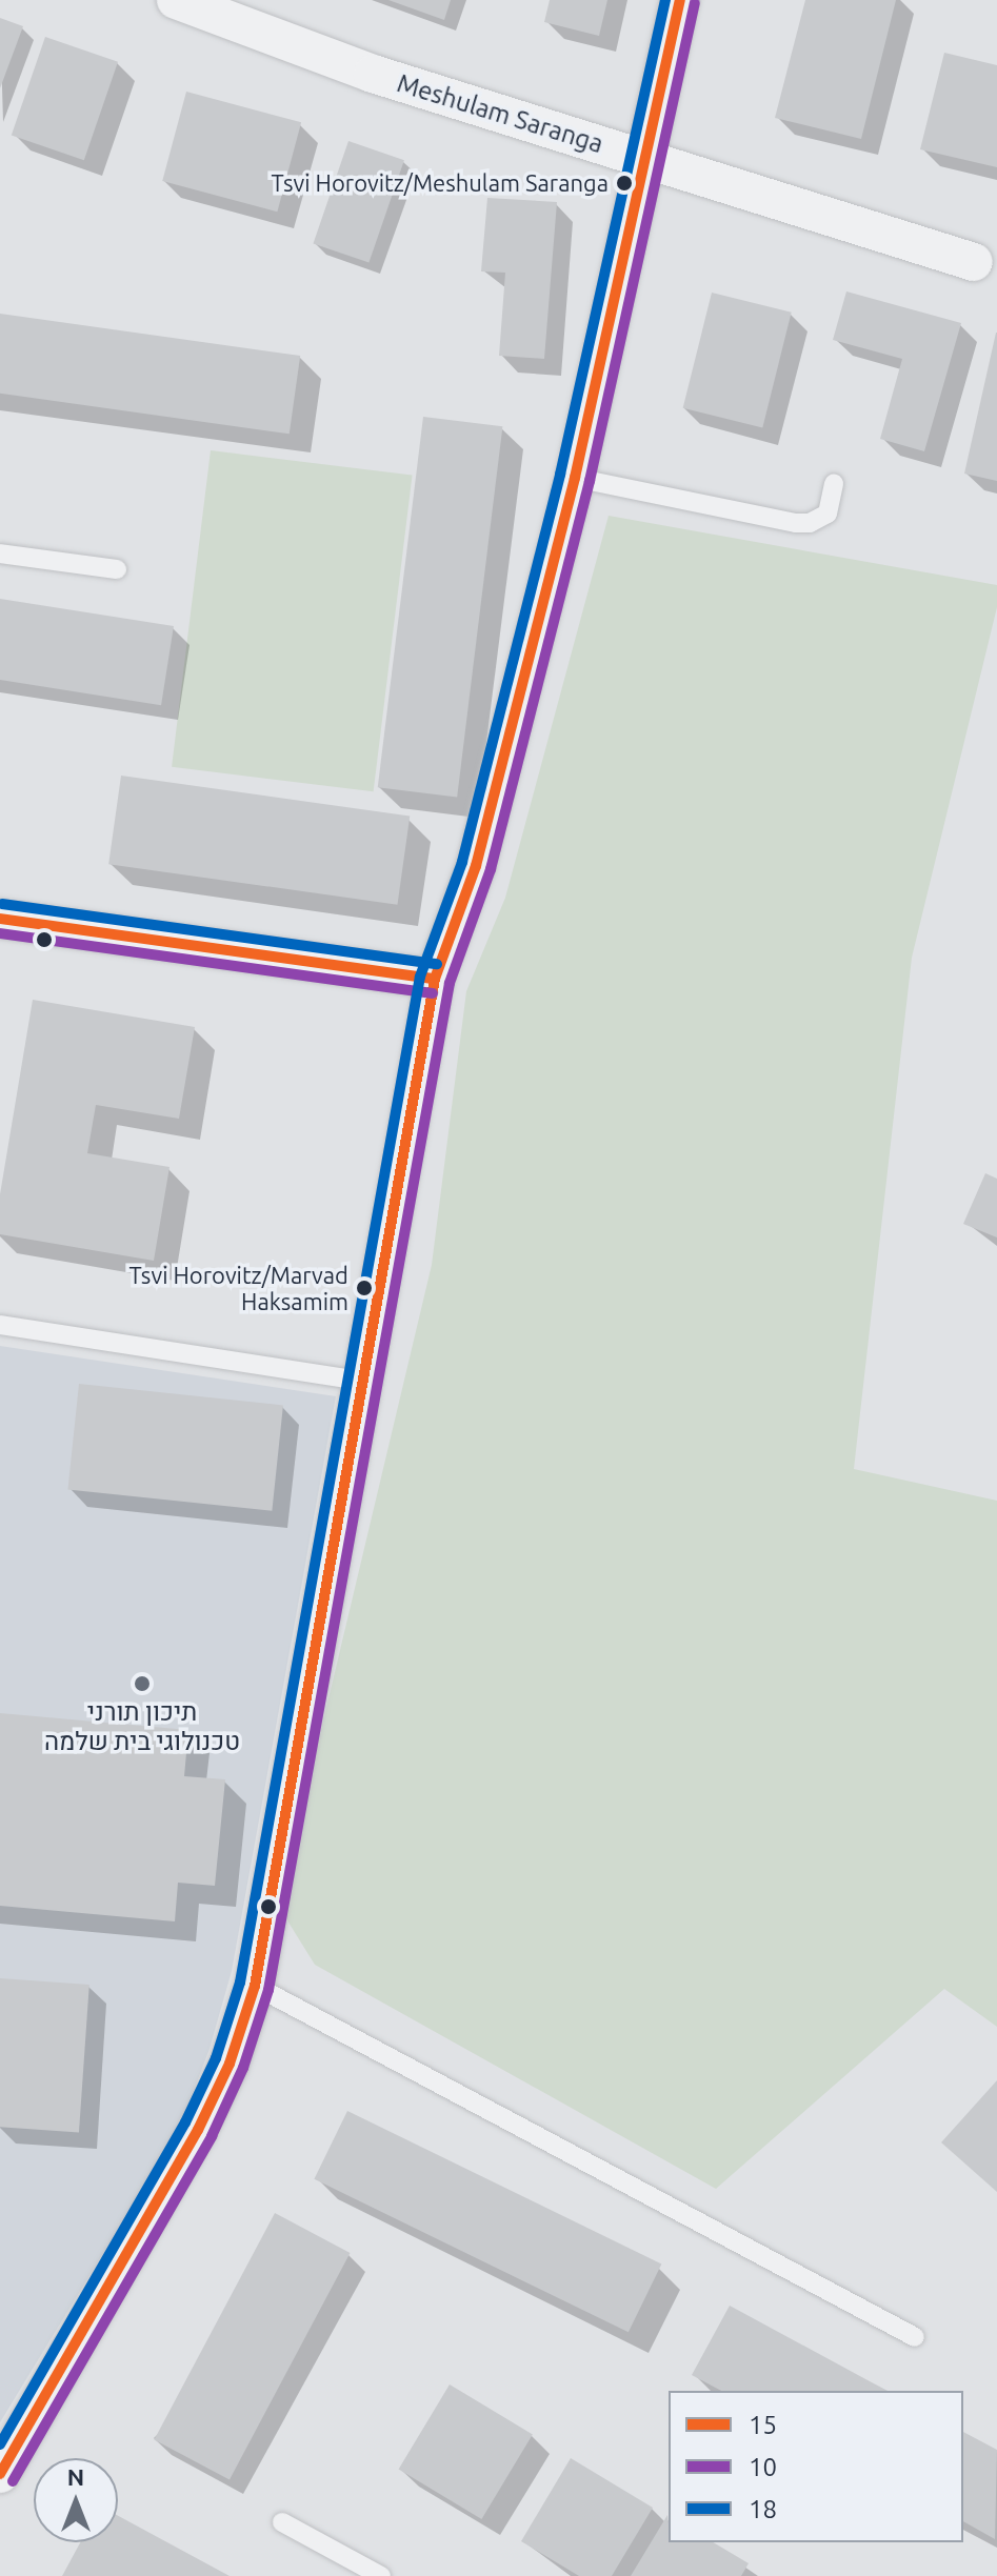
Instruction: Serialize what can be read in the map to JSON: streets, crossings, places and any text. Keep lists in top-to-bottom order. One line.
{"streets":{"street":["Meshulam Saranga"]},"places":["Tsvi Horovitz/Meshulam Saranga","Tsvi Horovitz/Marvad Haksamim","תיכון תורני טכנולוגי בית שלמה"],"lines":["transit line 15","transit line 18","transit line 10"],"legend":["15","10","18"],"north":"top"}
